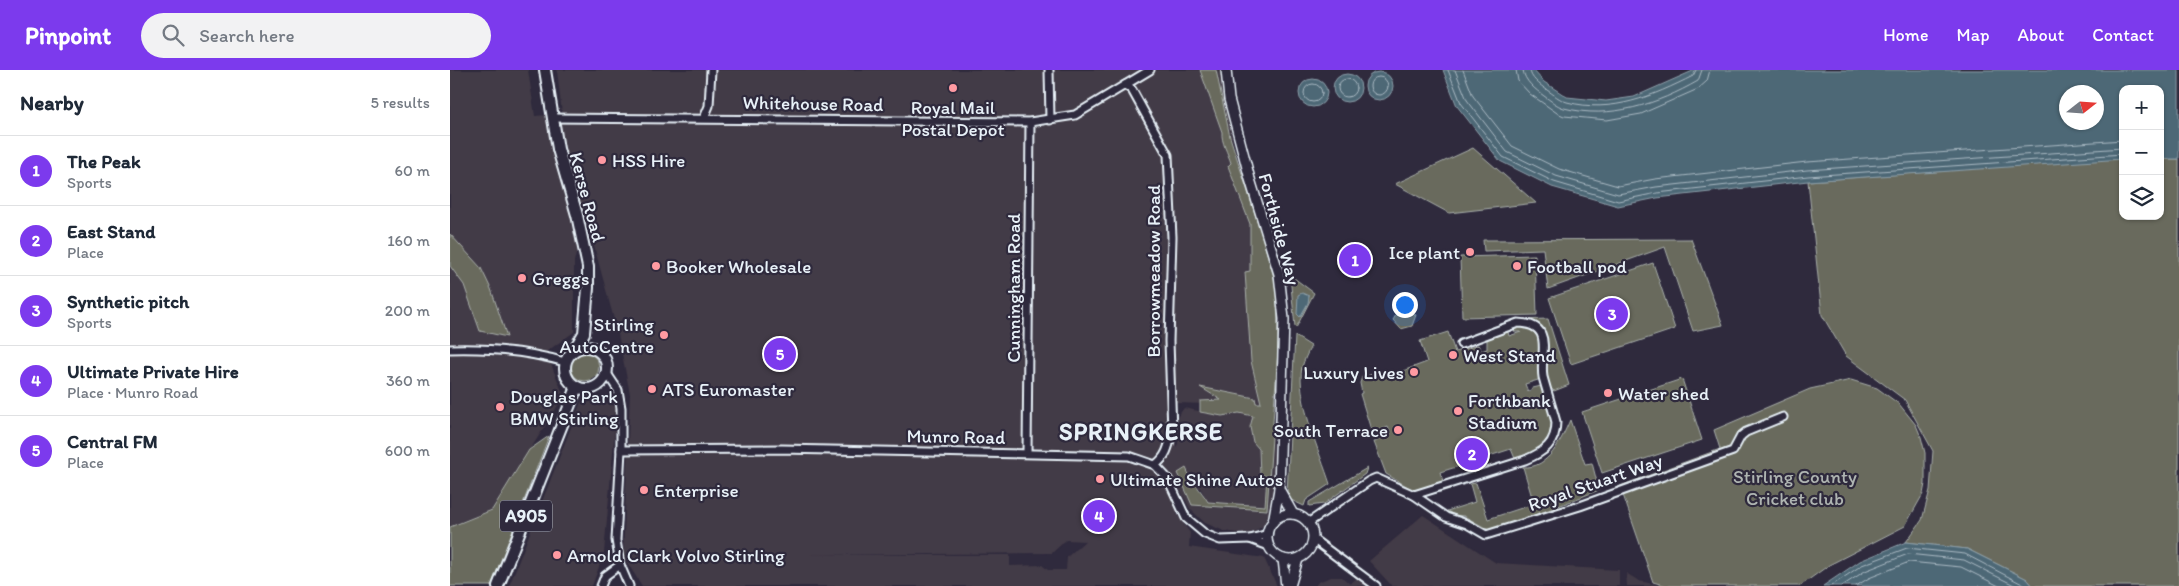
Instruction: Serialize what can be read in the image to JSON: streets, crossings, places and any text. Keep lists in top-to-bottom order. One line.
{"streets":{"main road":["Kerse Road","A905"],"street":["Whitehouse Road","Forthside Way","Borrowmeadow Road","Cunningham Road","Munro Road","Royal Stuart Way"]},"crossings":[["Whitehouse Road","Kerse Road"],["Whitehouse Road","Borrowmeadow Road"],["Whitehouse Road","Cunningham Road"],["Kerse Road","A905"],["Forthside Way","Royal Stuart Way"],["Borrowmeadow Road","Munro Road"],["Cunningham Road","Munro Road"]],"districts":["SPRINGKERSE"],"parks":["Stirling County Cricket club"],"places":["Royal Mail Postal Depot","HSS Hire","Ice plant","Booker Wholesale","Football pod","Greggs","Stirling AutoCentre","West Stand","Luxury Lives","ATS Euromaster","Water shed","Douglas Park BMW Stirling","Forthbank Stadium","South Terrace","Ultimate Shine Autos","Enterprise","Arnold Clark Volvo Stirling"],"north":"right","page":{"header":"Pinpoint","search":"Search here","nav":["Home","Map","About","Contact"],"heading":["Nearby","5 results"],"map_buttons":["+","−"],"list":[{"mark":"1","name":"The Peak","note":"Sports","value":"60 m"},{"mark":"2","name":"East Stand","note":"Place","value":"160 m"},{"mark":"3","name":"Synthetic pitch","note":"Sports","value":"200 m"},{"mark":"4","name":"Ultimate Private Hire","note":"Place · Munro Road","value":"360 m"},{"mark":"5","name":"Central FM","note":"Place","value":"600 m"}],"pins":["1","3","5","2","4"]}}
